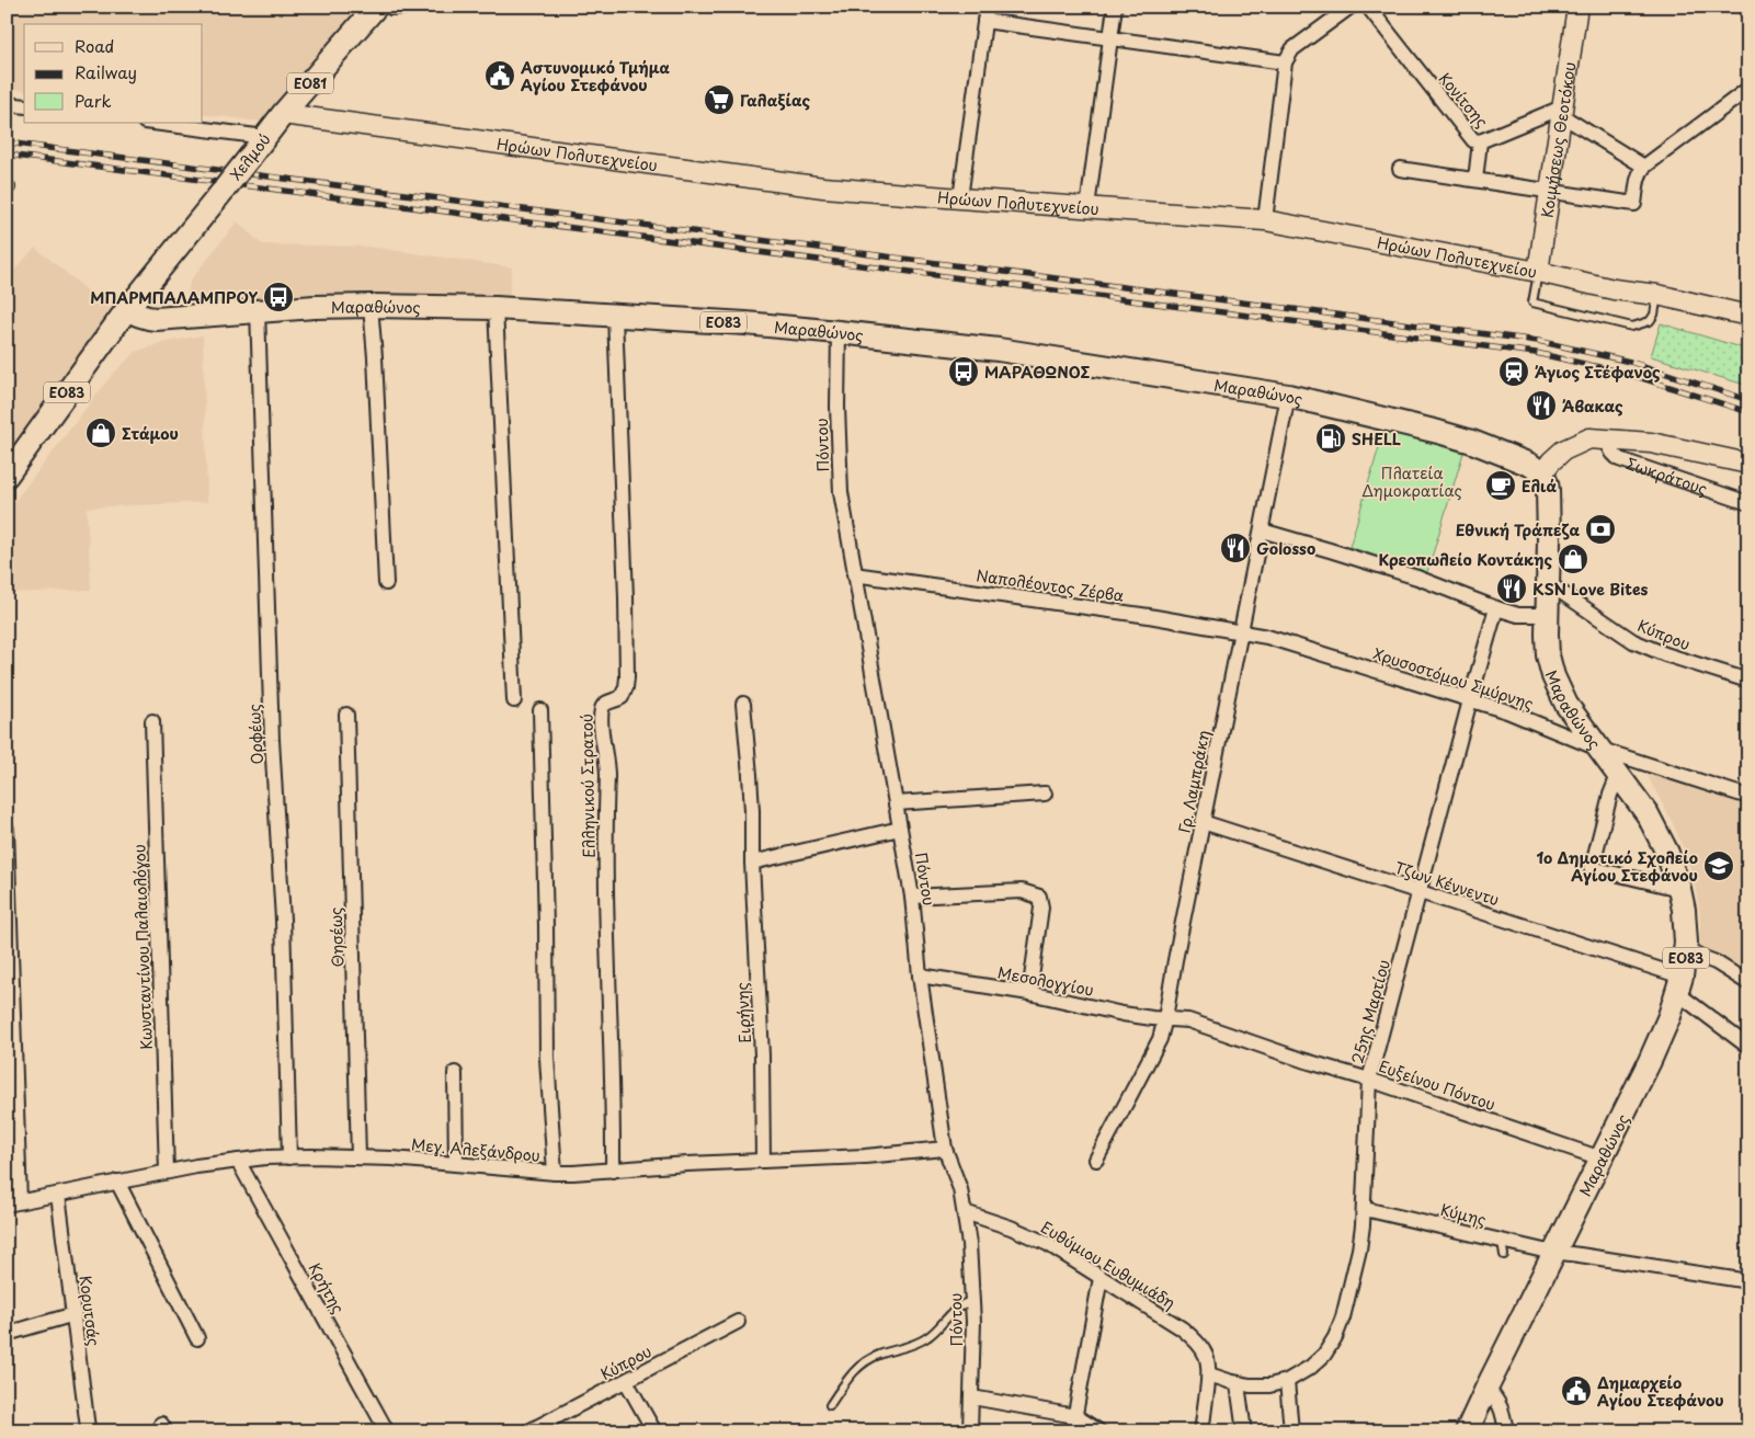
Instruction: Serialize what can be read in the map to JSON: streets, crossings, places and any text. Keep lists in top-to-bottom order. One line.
{"streets":{"main road":["ΕΟ81","Χελμού","Μαραθώνος","ΕΟ83"],"street":["Κονίτσης","Κοιμήσεως Θεοτόκου","Ηρώων Πολυτεχνείου","Πόντου","Σωκράτους","Ναπολέοντος Ζέρβα","Κύπρου","Χρυσοστόμου Σμύρνης","Ορφέως","Γρ. Λαμπράκη","Ελληνικού Στρατού","Τζων Κέννεντυ","Θησέως","Κωνσταντίνου Παλαιολόγου","Μεσολογγίου","25ης Μαρτίου","Ειρήνης","Ευξείνου Πόντου","Μεγ. Αλεξάνδρου","Κύμης","Ευθύμιου Ευθυμιάδη","Κρήτης","Κορυτσάς"]},"crossings":[["Κονίτσης","Κοιμήσεως Θεοτόκου"],["Κοιμήσεως Θεοτόκου","Ηρώων Πολυτεχνείου"],["Ηρώων Πολυτεχνείου","Χελμού"],["Χελμού","Μαραθώνος"],["Χελμού","ΕΟ83"],["Μαραθώνος","ΕΟ83"],["Μαραθώνος","Πόντου"],["Μαραθώνος","Κύπρου"],["Μαραθώνος","Χρυσοστόμου Σμύρνης"],["Μαραθώνος","Ορφέως"],["Μαραθώνος","Γρ. Λαμπράκη"],["Μαραθώνος","Ελληνικού Στρατού"],["Μαραθώνος","Τζων Κέννεντυ"],["Μαραθώνος","Ευξείνου Πόντου"],["Μαραθώνος","Κύμης"],["Πόντου","Ναπολέοντος Ζέρβα"],["Πόντου","Μεσολογγίου"],["Πόντου","Μεγ. Αλεξάνδρου"],["Πόντου","Ευθύμιου Ευθυμιάδη"],["Ναπολέοντος Ζέρβα","Χρυσοστόμου Σμύρνης"],["Ναπολέοντος Ζέρβα","Γρ. Λαμπράκη"],["Χρυσοστόμου Σμύρνης","Γρ. Λαμπράκη"],["Χρυσοστόμου Σμύρνης","25ης Μαρτίου"],["Ορφέως","Μεγ. Αλεξάνδρου"],["Γρ. Λαμπράκη","Τζων Κέννεντυ"],["Γρ. Λαμπράκη","Μεσολογγίου"],["Γρ. Λαμπράκη","Ευξείνου Πόντου"],["Ελληνικού Στρατού","Μεγ. Αλεξάνδρου"],["Τζων Κέννεντυ","25ης Μαρτίου"],["Θησέως","Μεγ. Αλεξάνδρου"],["Κωνσταντίνου Παλαιολόγου","Μεγ. Αλεξάνδρου"],["Μεσολογγίου","Ευξείνου Πόντου"],["25ης Μαρτίου","Ευξείνου Πόντου"],["25ης Μαρτίου","Κύμης"],["25ης Μαρτίου","Ευθύμιου Ευθυμιάδη"],["Ειρήνης","Μεγ. Αλεξάνδρου"],["Μεγ. Αλεξάνδρου","Κρήτης"],["Μεγ. Αλεξάνδρου","Κορυτσάς"]],"parks":["Πλατεία Δημοκρατίας"],"places":{"public building":["Αστυνομικό Τμήμα Αγίου Στεφάνου","Δημαρχείο Αγίου Στεφάνου"],"supermarket":["Γαλαξίας"],"bus stop":["ΜΠΑΡΜΠΑΛΑΜΠΡΟΥ","ΜΑΡΑΘΩΝΟΣ"],"station":["Άγιος Στέφανος"],"restaurant":["Άβακας","Golosso","KSN Love Bites"],"shop":["Στάμου","Κρεοπωλείο Κοντάκης"],"fuel station":["SHELL"],"cafe":["Ελιά"],"bank":["Εθνική Τράπεζα"],"school or university":["1ο Δημοτικό Σχολείο Αγίου Στεφάνου"]},"legend":["Road","Railway","Park"]}
